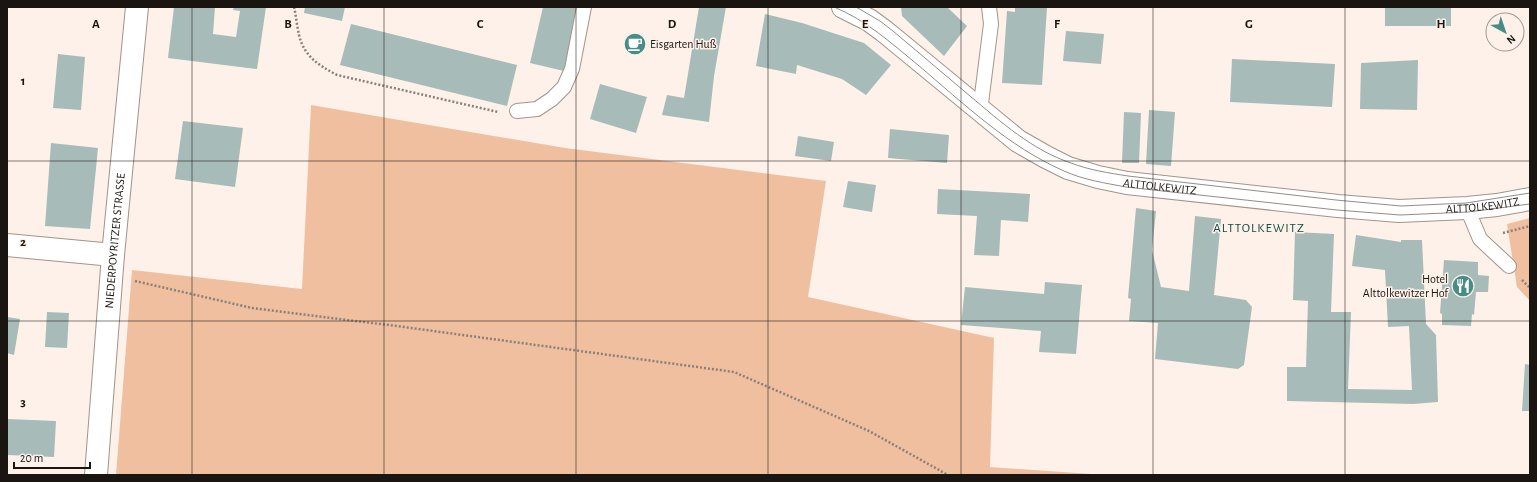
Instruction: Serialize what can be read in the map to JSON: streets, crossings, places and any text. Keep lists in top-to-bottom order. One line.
{"streets":{"main road":["ALTTOLKEWITZ","NIEDERPOYRITZER STRASSE"]},"districts":["ALTTOLKEWITZ"],"places":{"cafe":["Eisgarten Huß"],"restaurant":["Hotel Alttolkewitzer Hof"]},"scale_bar":"20 m","north":"bottom right","grid":{"columns":["A","B","C","D","E","F","G","H"],"rows":["1","2","3"]}}
